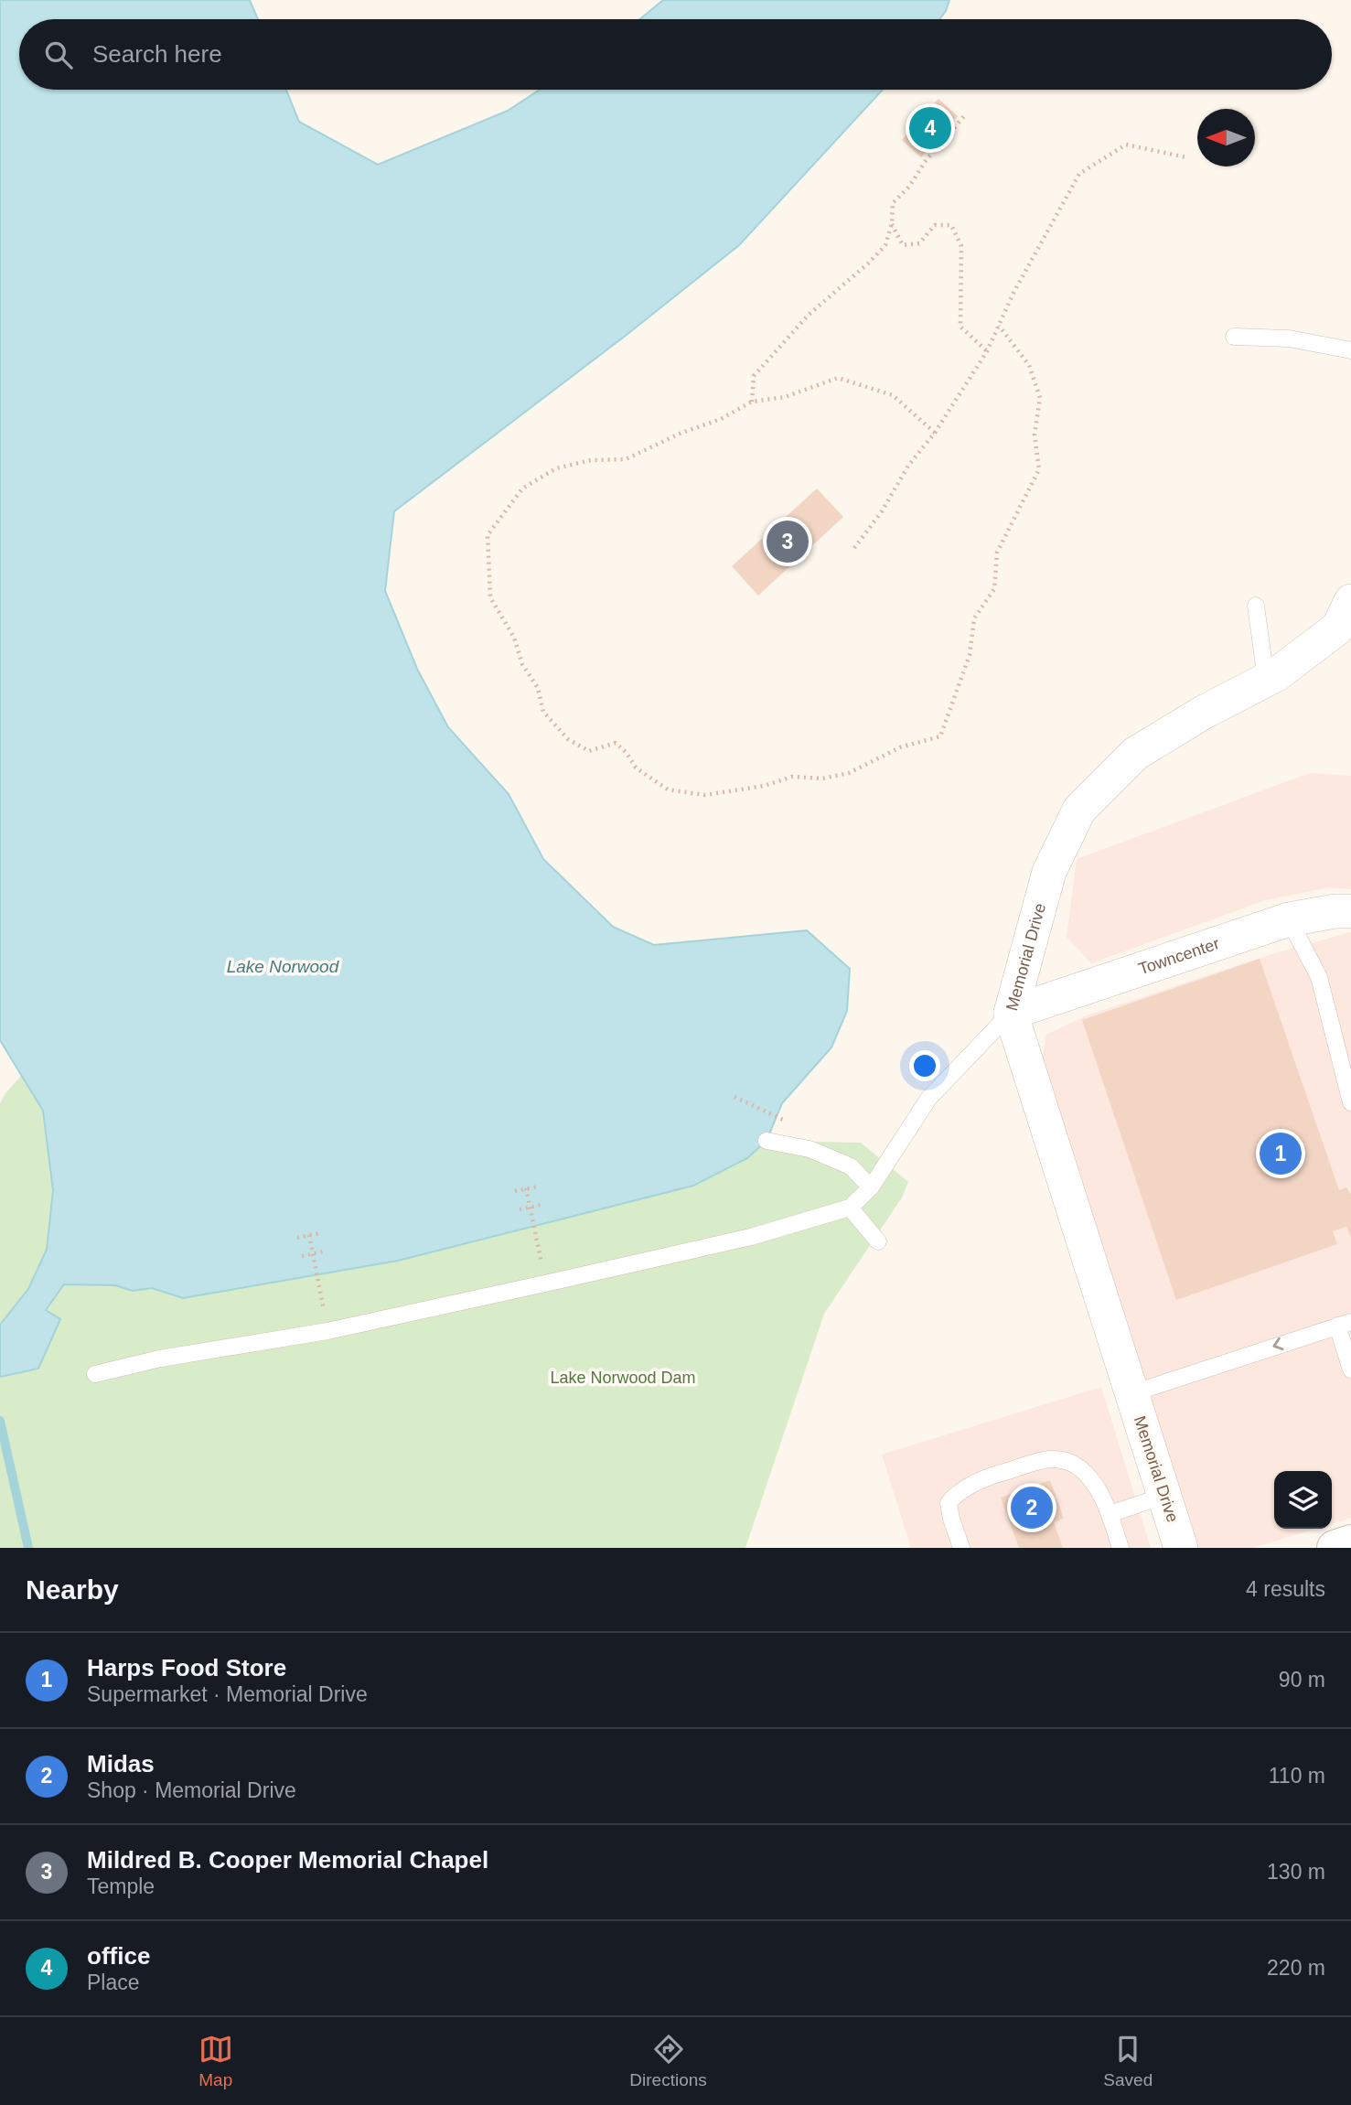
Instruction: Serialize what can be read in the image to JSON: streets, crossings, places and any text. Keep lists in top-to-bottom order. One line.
{"streets":{"street":["Memorial Drive","Towncenter"]},"crossings":[["Memorial Drive","Towncenter"]],"water":["Lake Norwood"],"parks":["Lake Norwood Dam"],"north":"left","page":{"search":"Search here","pins":["4","3","1","2"],"heading":["Nearby","4 results"],"list":[{"mark":"1","name":"Harps Food Store","note":"Supermarket · Memorial Drive","value":"90 m"},{"mark":"2","name":"Midas","note":"Shop · Memorial Drive","value":"110 m"},{"mark":"3","name":"Mildred B. Cooper Memorial Chapel","note":"Temple","value":"130 m"},{"mark":"4","name":"office","note":"Place","value":"220 m"}],"nav":["Map","Directions","Saved"]}}
